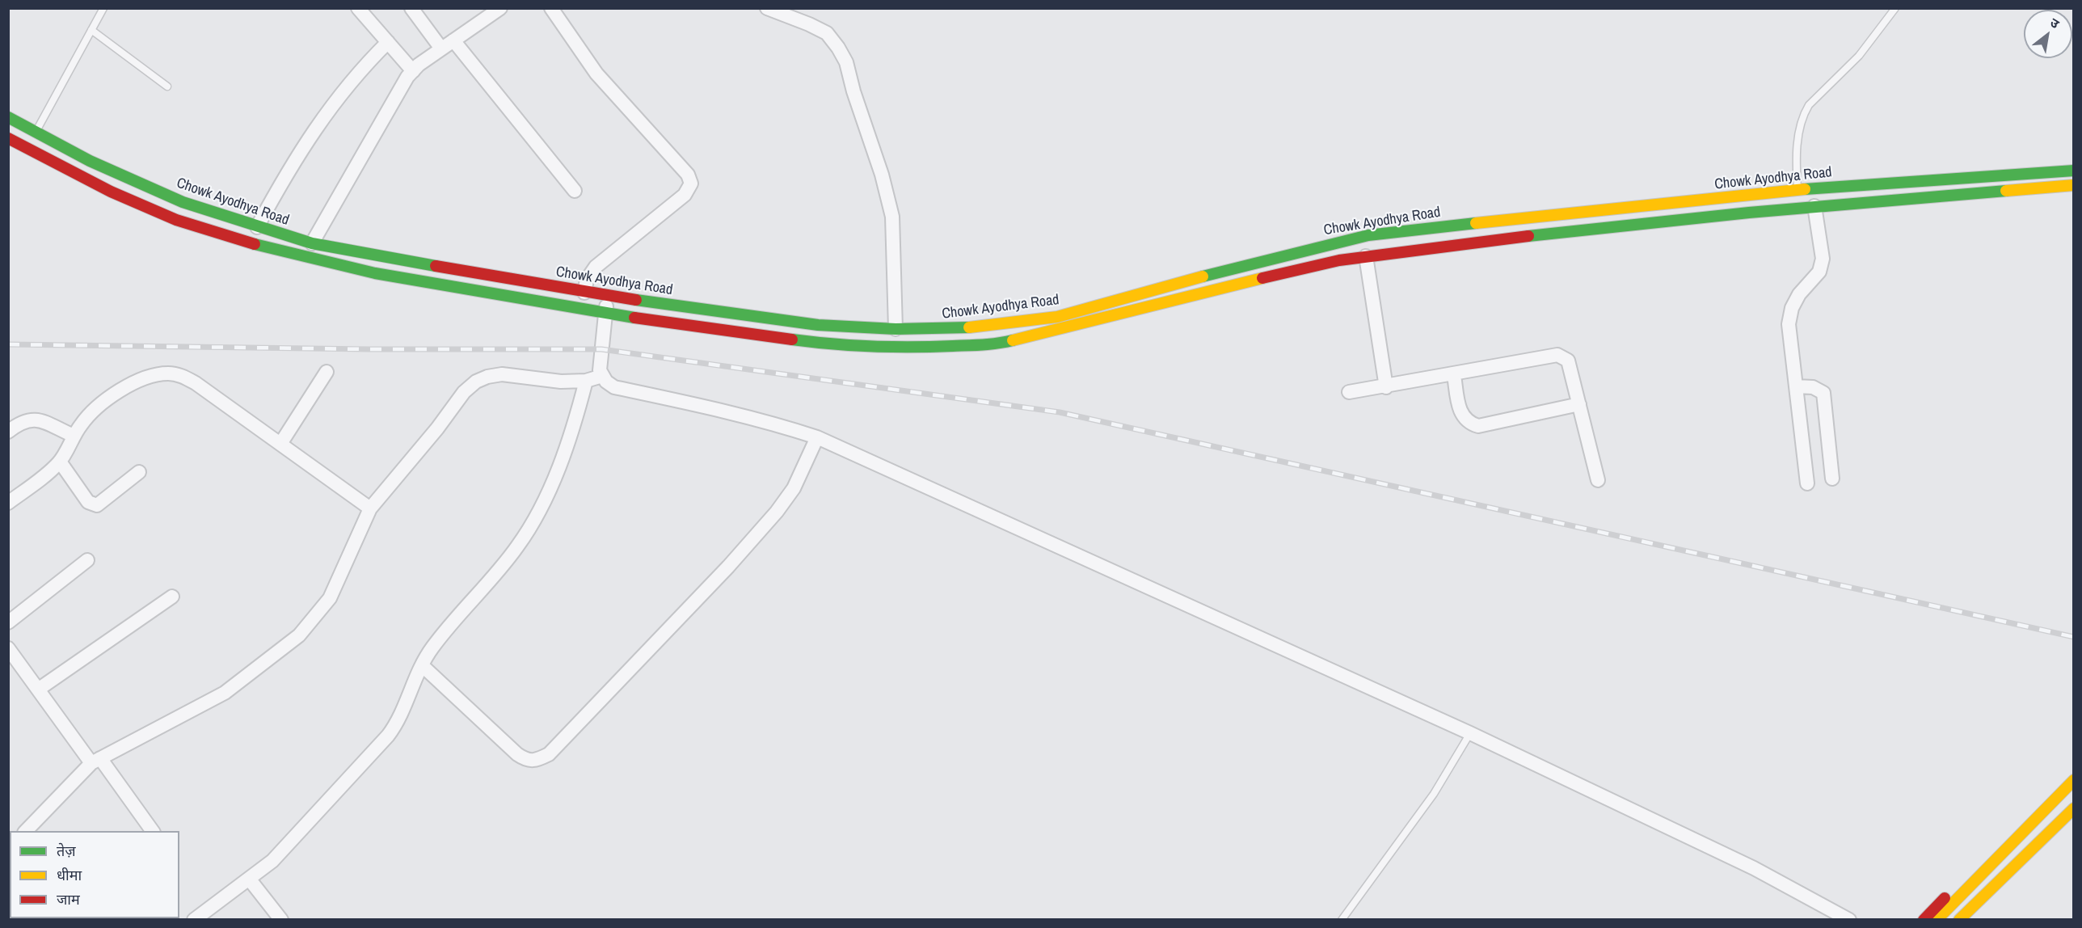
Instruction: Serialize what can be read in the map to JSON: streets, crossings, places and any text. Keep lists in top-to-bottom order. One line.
{"streets":{"main road":["Chowk Ayodhya Road"]},"legend":["तेज़","धीमा","जाम"],"north":"top right"}
